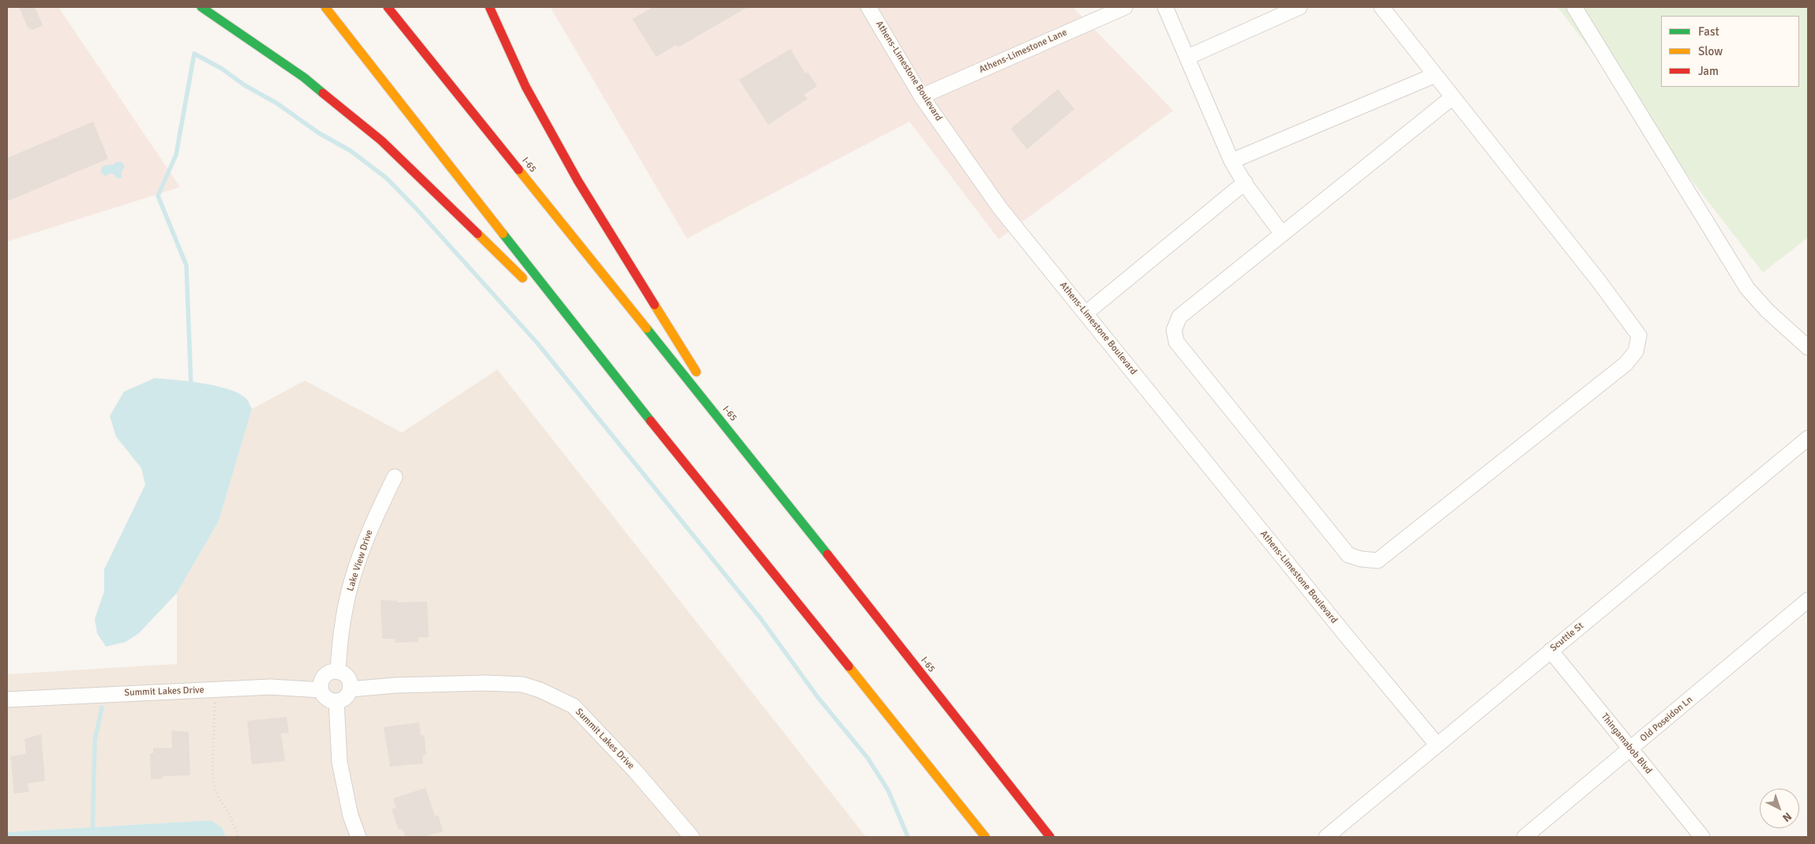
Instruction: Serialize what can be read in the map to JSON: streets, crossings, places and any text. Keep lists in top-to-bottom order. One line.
{"streets":{"highway":["I-65"],"street":["Athens-Limestone Lane","Athens-Limestone Boulevard","Lake View Drive","Scuttle St","Summit Lakes Drive","Old Poseidon Ln","Thingamabob Blvd"]},"crossings":[["Athens-Limestone Lane","Athens-Limestone Boulevard"],["Athens-Limestone Boulevard","Scuttle St"],["Lake View Drive","Summit Lakes Drive"],["Scuttle St","Thingamabob Blvd"],["Old Poseidon Ln","Thingamabob Blvd"]],"legend":["Fast","Slow","Jam"],"north":"bottom right"}
